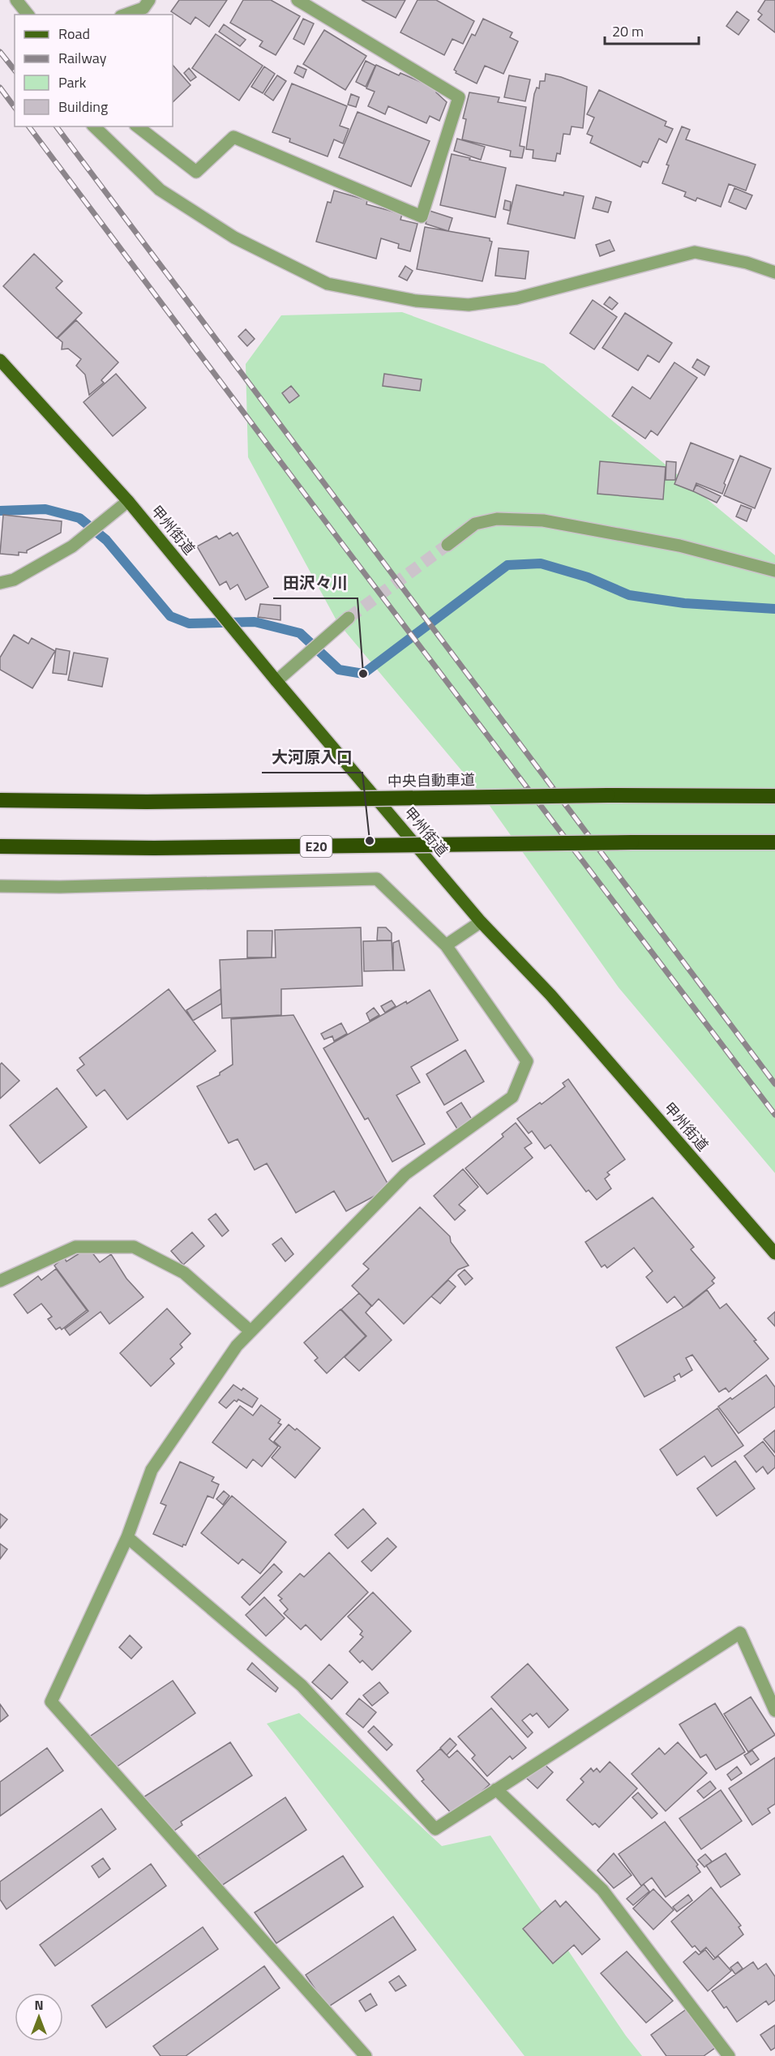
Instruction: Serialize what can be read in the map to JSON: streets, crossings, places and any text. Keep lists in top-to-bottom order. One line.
{"streets":{"highway":["中央自動車道","E20"],"main road":["甲州街道"]},"places":["田沢々川","大河原入口"],"legend":["Road","Railway","Park","Building"],"scale_bar":"20 m","north":"top"}
